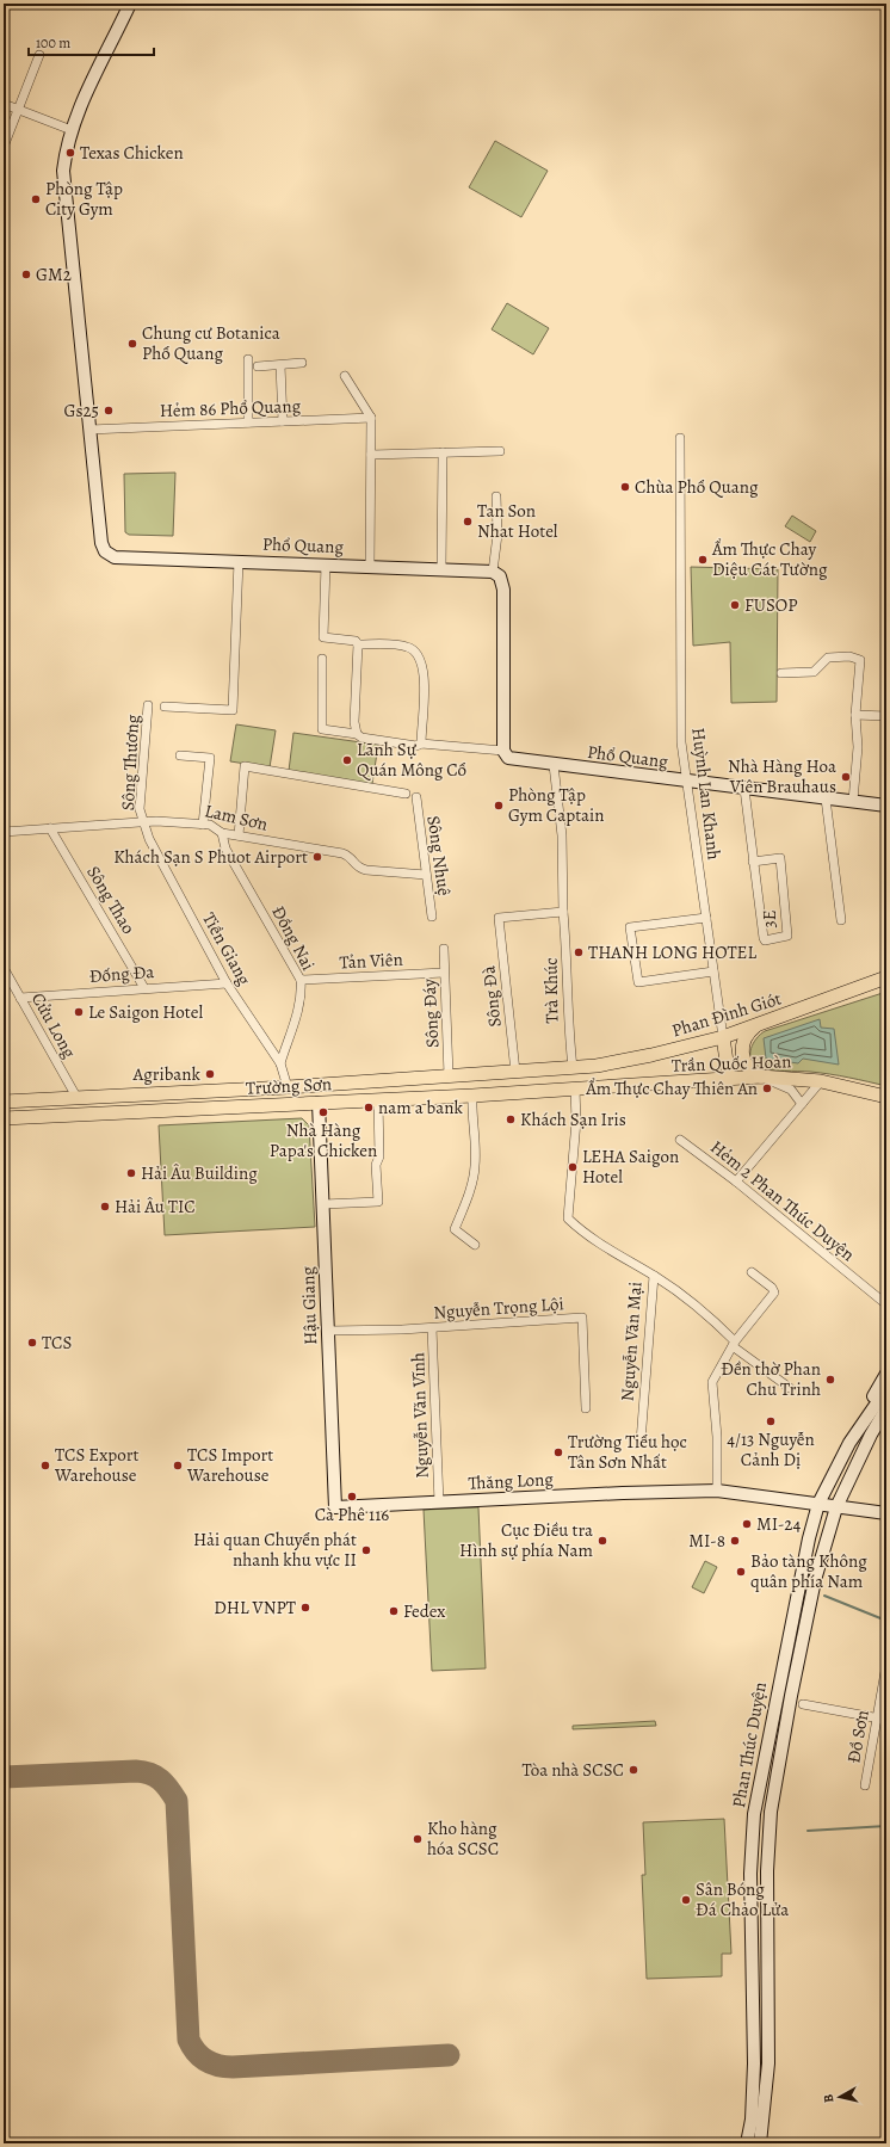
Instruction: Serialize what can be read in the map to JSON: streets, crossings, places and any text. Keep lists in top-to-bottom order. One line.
{"streets":{"main road":["Phổ Quang","Phan Đình Giót","Trần Quốc Hoàn","Trường Sơn","Hậu Giang","Thăng Long","Phan Thúc Duyện"],"street":["Hẻm 86 Phổ Quang","Sông Thương","Huỳnh Lan Khanh","Lam Sơn","Sông Nhuệ","Sông Thao","3E","Đồng Nai","Tiền Giang","Tản Viên","Đống Đa","Trà Khúc","Sông Đà","Sông Đáy","Cửu Long","Hẻm 2 Phan Thúc Duyện","Nguyễn Trọng Lội","Nguyễn Văn Mại","Nguyễn Văn Vĩnh","Đồ Sơn"]},"crossings":[["Hẻm 86 Phổ Quang","Phổ Quang"],["Phổ Quang","Huỳnh Lan Khanh"],["Phổ Quang","3E"],["Phổ Quang","Trà Khúc"],["Sông Thương","Lam Sơn"],["Sông Thương","Tiền Giang"],["Huỳnh Lan Khanh","Phan Đình Giót"],["Lam Sơn","Sông Nhuệ"],["Lam Sơn","Sông Thao"],["Lam Sơn","Đồng Nai"],["Lam Sơn","Tiền Giang"],["Sông Thao","Đống Đa"],["Đồng Nai","Tiền Giang"],["Đồng Nai","Tản Viên"],["Tiền Giang","Đống Đa"],["Tiền Giang","Trường Sơn"],["Tản Viên","Sông Đáy"],["Đống Đa","Cửu Long"],["Trà Khúc","Sông Đà"],["Trà Khúc","Phan Đình Giót"],["Trà Khúc","Trường Sơn"],["Sông Đà","Trường Sơn"],["Sông Đáy","Trường Sơn"],["Phan Đình Giót","Trường Sơn"],["Cửu Long","Trường Sơn"],["Trần Quốc Hoàn","Trường Sơn"],["Trần Quốc Hoàn","Nguyễn Văn Mại"],["Trường Sơn","Hậu Giang"],["Trường Sơn","Nguyễn Văn Mại"],["Hậu Giang","Nguyễn Trọng Lội"],["Hậu Giang","Thăng Long"],["Nguyễn Trọng Lội","Nguyễn Văn Vĩnh"],["Nguyễn Văn Vĩnh","Thăng Long"],["Thăng Long","Phan Thúc Duyện"]],"places":["Texas Chicken","Phòng Tập City Gym","GM2","Chung cư Botanica Phổ Quang","Gs25","Chùa Phổ Quang","Tan Son Nhat Hotel","Ẩm Thực Chay Diệu Cát Tường","FUSOP","Lãnh Sự Quán Mông Cổ","Nhà Hàng Hoa Viên Brauhaus","Phòng Tập Gym Captain","Khách Sạn S Phuot Airport","THANH LONG HOTEL","Le Saigon Hotel","Agribank","Ẩm Thực Chay Thiên An","nam a bank","Nhà Hàng Papa's Chicken","Khách Sạn Iris","LEHA Saigon Hotel","Hải Âu Building","Hải Âu TIC","TCS","Đền thờ Phan Chu Trinh","4/13 Nguyễn Cảnh Dị","Trường Tiểu học Tân Sơn Nhất","TCS Export Warehouse","TCS Import Warehouse","Cà Phê 116","MI-24","Cục Điều tra Hình sự phía Nam","MI-8","Hải quan Chuyển phát nhanh khu vực II","Bảo tàng Không quân phía Nam","DHL VNPT","Fedex","Tòa nhà SCSC","Kho hàng hóa SCSC","Sân Bóng Đá Chảo Lửa"],"scale_bar":"100 m","north":"left"}
